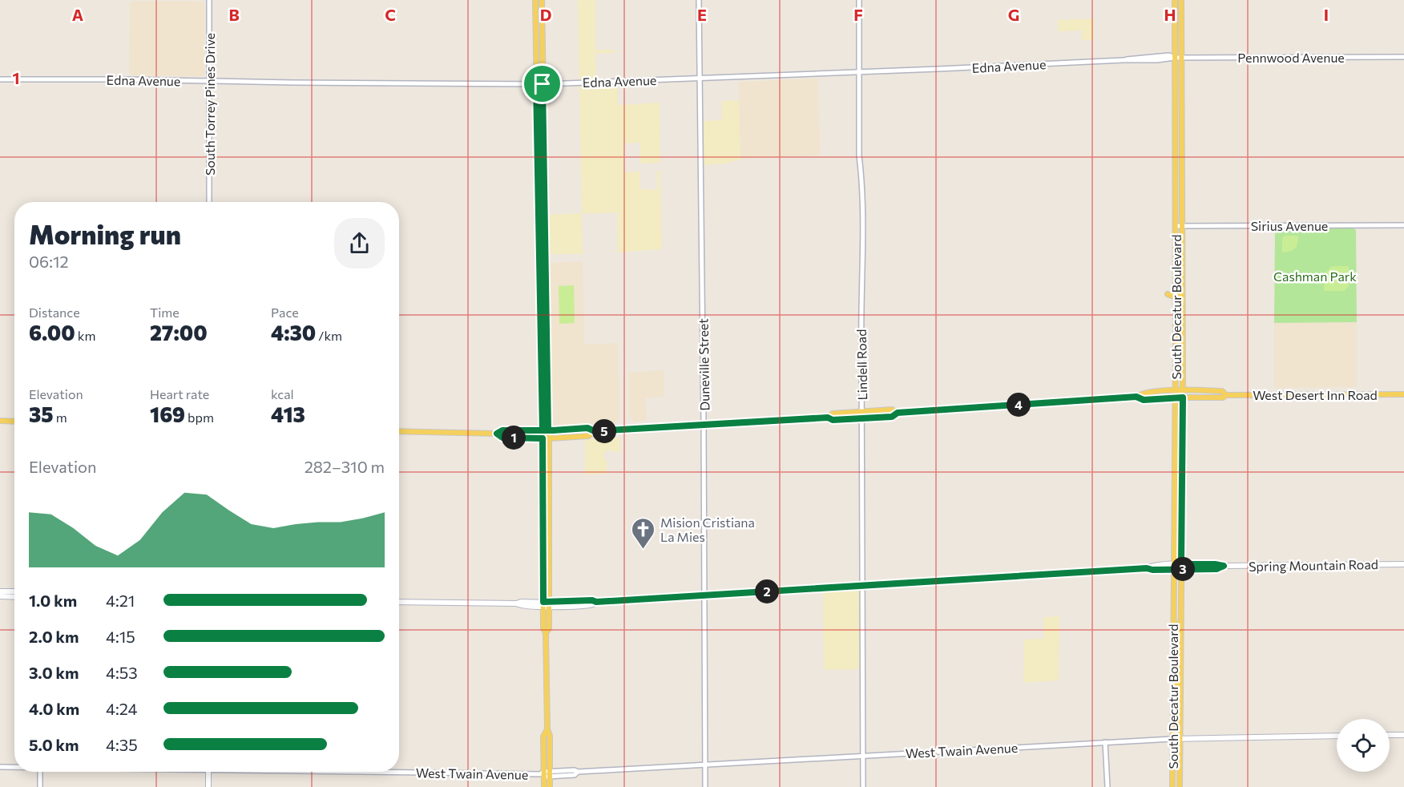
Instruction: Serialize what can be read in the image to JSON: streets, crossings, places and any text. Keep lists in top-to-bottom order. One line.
{"streets":{"main road":["South Decatur Boulevard","West Desert Inn Road","Spring Mountain Road","West Twain Avenue"],"street":["Pennwood Avenue","Edna Avenue","South Torrey Pines Drive","Sirius Avenue","Duneville Street","Lindell Road"]},"crossings":[["Pennwood Avenue","Edna Avenue"],["Pennwood Avenue","South Decatur Boulevard"],["Edna Avenue","South Torrey Pines Drive"],["Edna Avenue","South Decatur Boulevard"],["Edna Avenue","Duneville Street"],["Edna Avenue","Lindell Road"],["Sirius Avenue","South Decatur Boulevard"],["South Decatur Boulevard","West Desert Inn Road"],["South Decatur Boulevard","Spring Mountain Road"],["South Decatur Boulevard","West Twain Avenue"],["Duneville Street","West Desert Inn Road"],["Duneville Street","Spring Mountain Road"],["Duneville Street","West Twain Avenue"],["Lindell Road","West Desert Inn Road"],["Lindell Road","Spring Mountain Road"],["Lindell Road","West Twain Avenue"]],"parks":["Cashman Park"],"places":{"church":["Mision Cristiana La Mies"]},"page":{"heading":["Morning run","06:12"],"stats":[["Distance","6.00 km"],["Time","27:00"],["Pace","4:30 /km"],["Elevation","35 m"],["Heart rate","169 bpm"],["kcal","413"]],"pins":["4","5","1","3","2"],"chart":["Elevation","282–310 m"],"list":[{"name":"1.0 km","note":"4:21"},{"name":"2.0 km","note":"4:15"},{"name":"3.0 km","note":"4:53"},{"name":"4.0 km","note":"4:24"},{"name":"5.0 km","note":"4:35"}]},"grid":{"columns":["A","B","C","D","E","F","G","H","I"],"rows":["1"]}}
